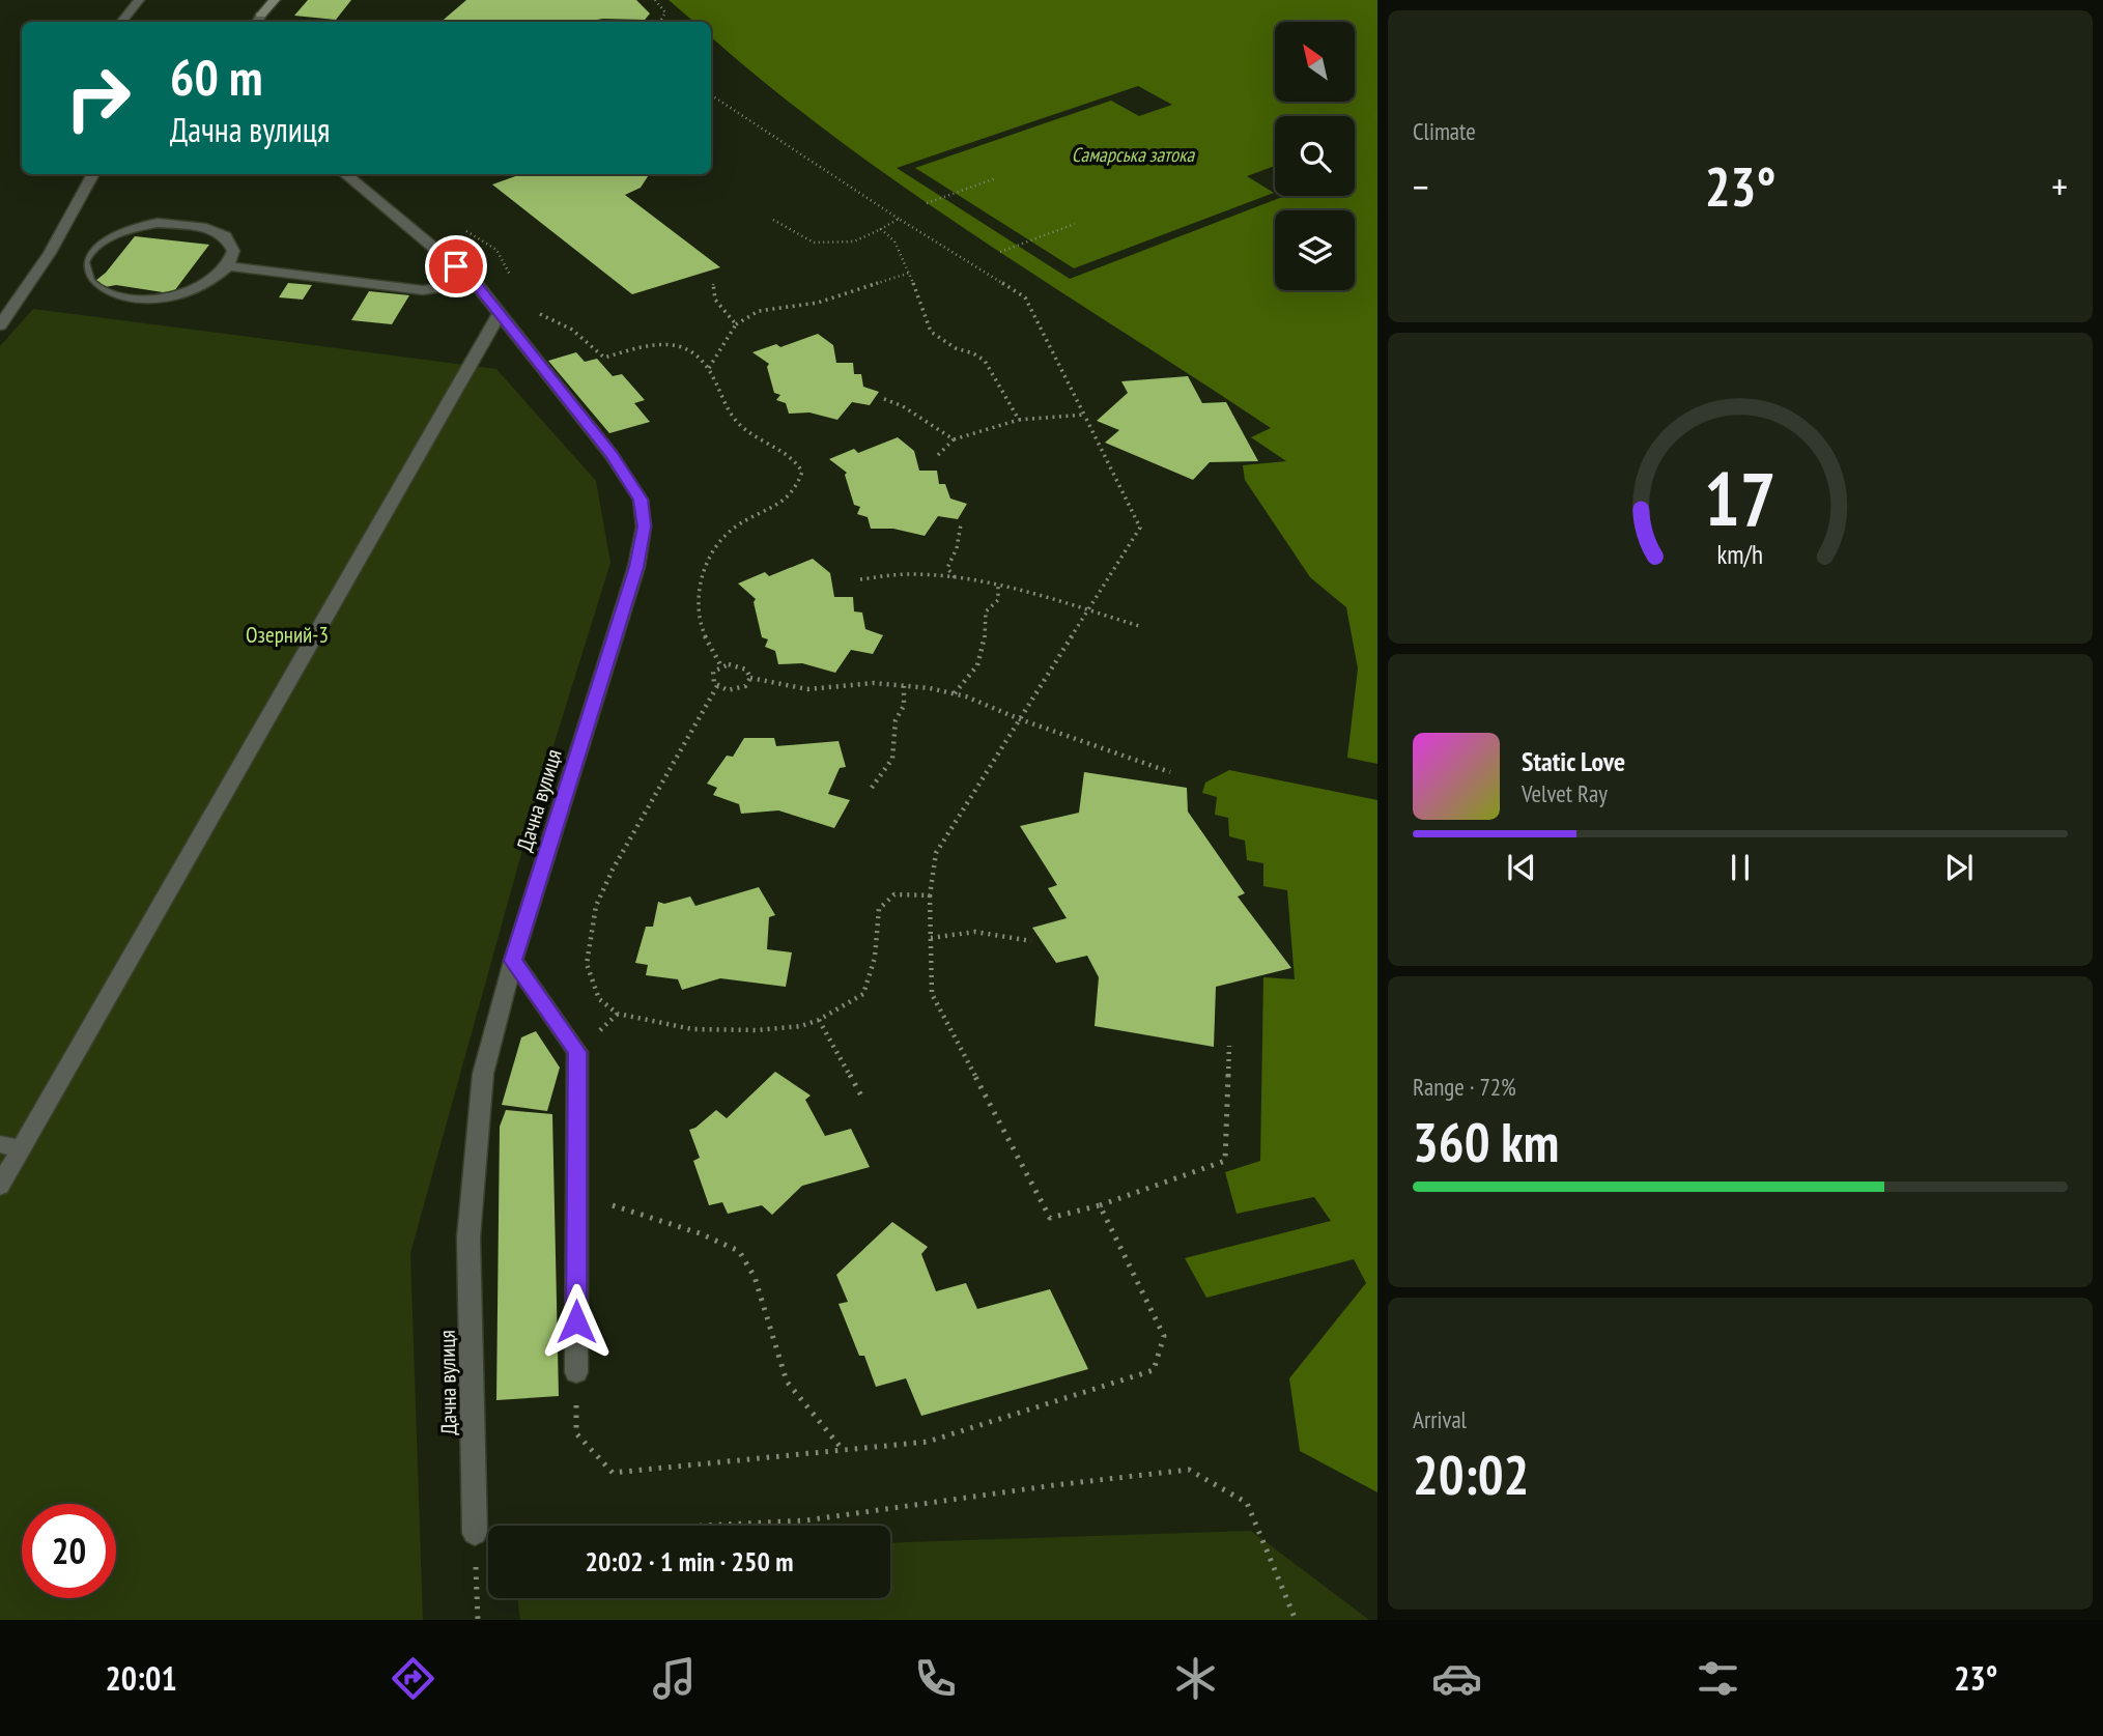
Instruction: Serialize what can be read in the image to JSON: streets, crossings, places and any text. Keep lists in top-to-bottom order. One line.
{"streets":{"street":["Дачна вулиця"]},"water":["Самарська затока"],"parks":["Озерний-3"],"north":"top left","page":{"tile":["Climate",["Range · 72%","360 km"],["Arrival","20:02"]],"turn":["60 m","Дачна вулиця"],"heat":["−","23°","+"],"song":["Static Love","Velvet Ray"],"limit":"20","trip":"20:02 · 1 min · 250 m","tabs":["20:01","23°"],"gauge":["17","km/h"]}}
